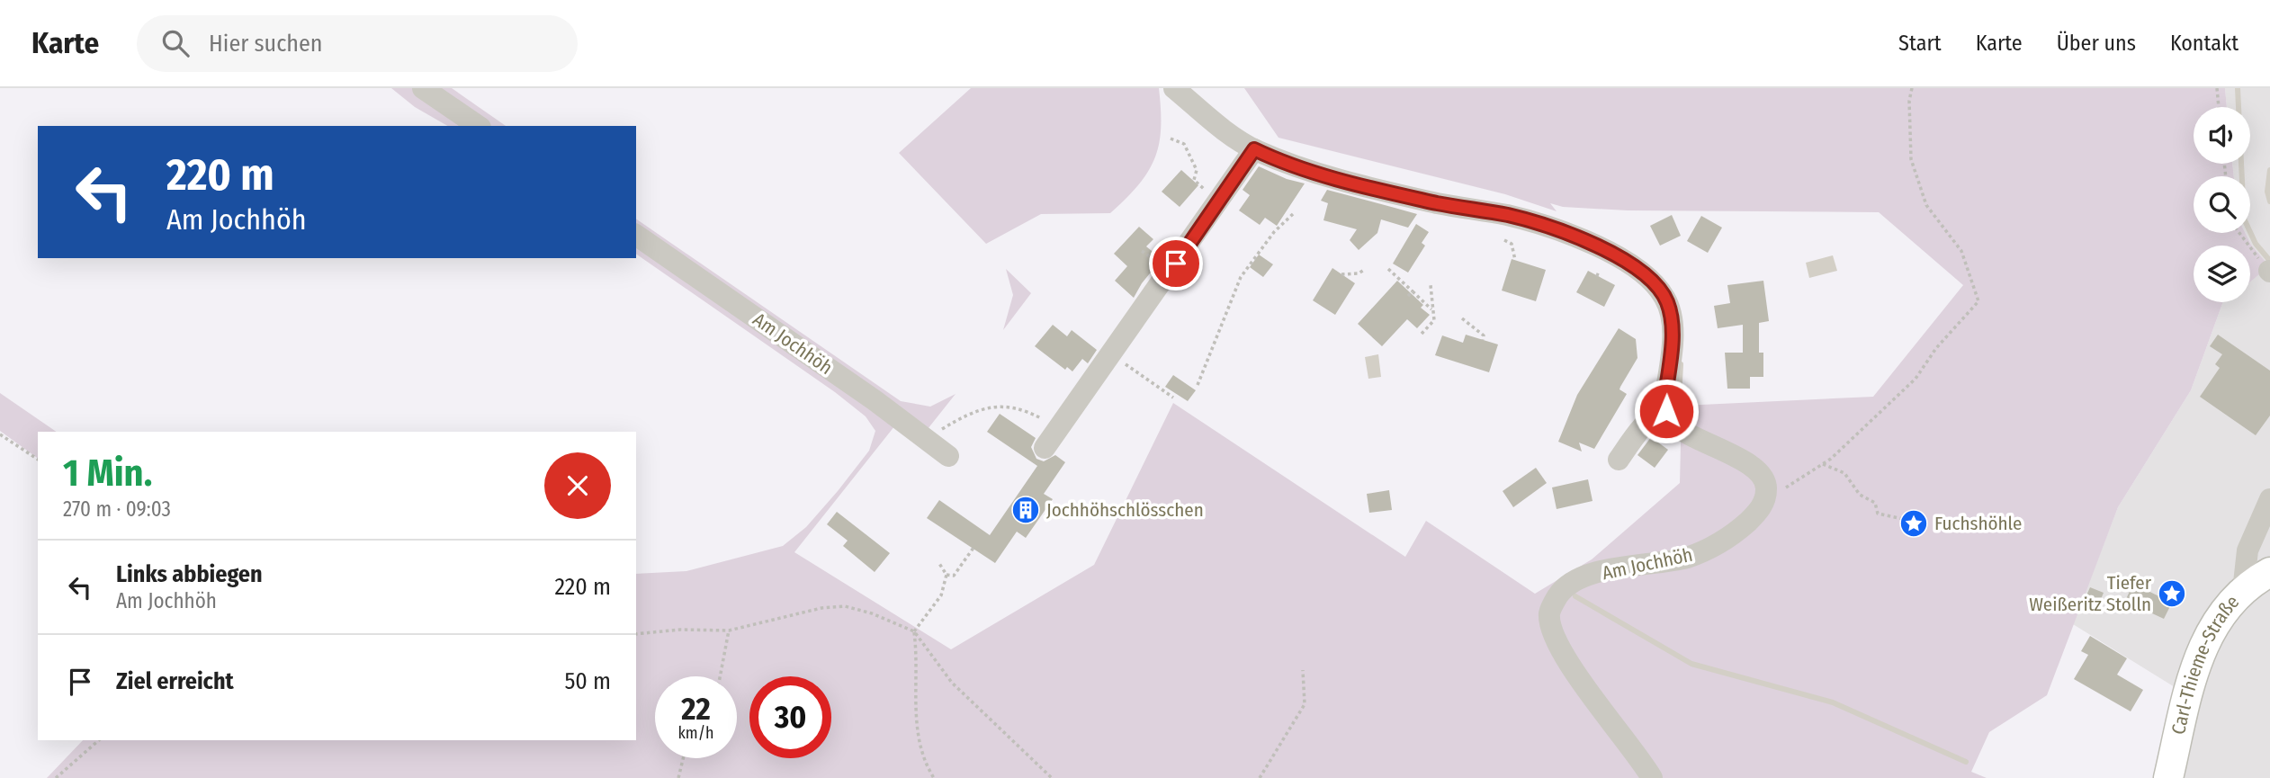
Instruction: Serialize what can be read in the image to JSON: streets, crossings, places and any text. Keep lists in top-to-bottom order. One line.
{"streets":{"main road":["Carl-Thieme-Straße"],"street":["Am Jochhöh"]},"places":{"building":["Jochhöhschlösschen"],"place":["Fuchshöhle","Tiefer Weißeritz Stolln"]},"page":{"header":"Karte","search":"Hier suchen","nav":["Start","Karte","Über uns","Kontakt"],"turn":["220 m","Am Jochhöh"],"heading":["1 Min.","270 m · 09:03"],"list":[{"name":"Links abbiegen","note":"Am Jochhöh","value":"220 m"},{"name":"Ziel erreicht","value":"50 m"}],"speed":"22 km/h","limit":"30"}}
